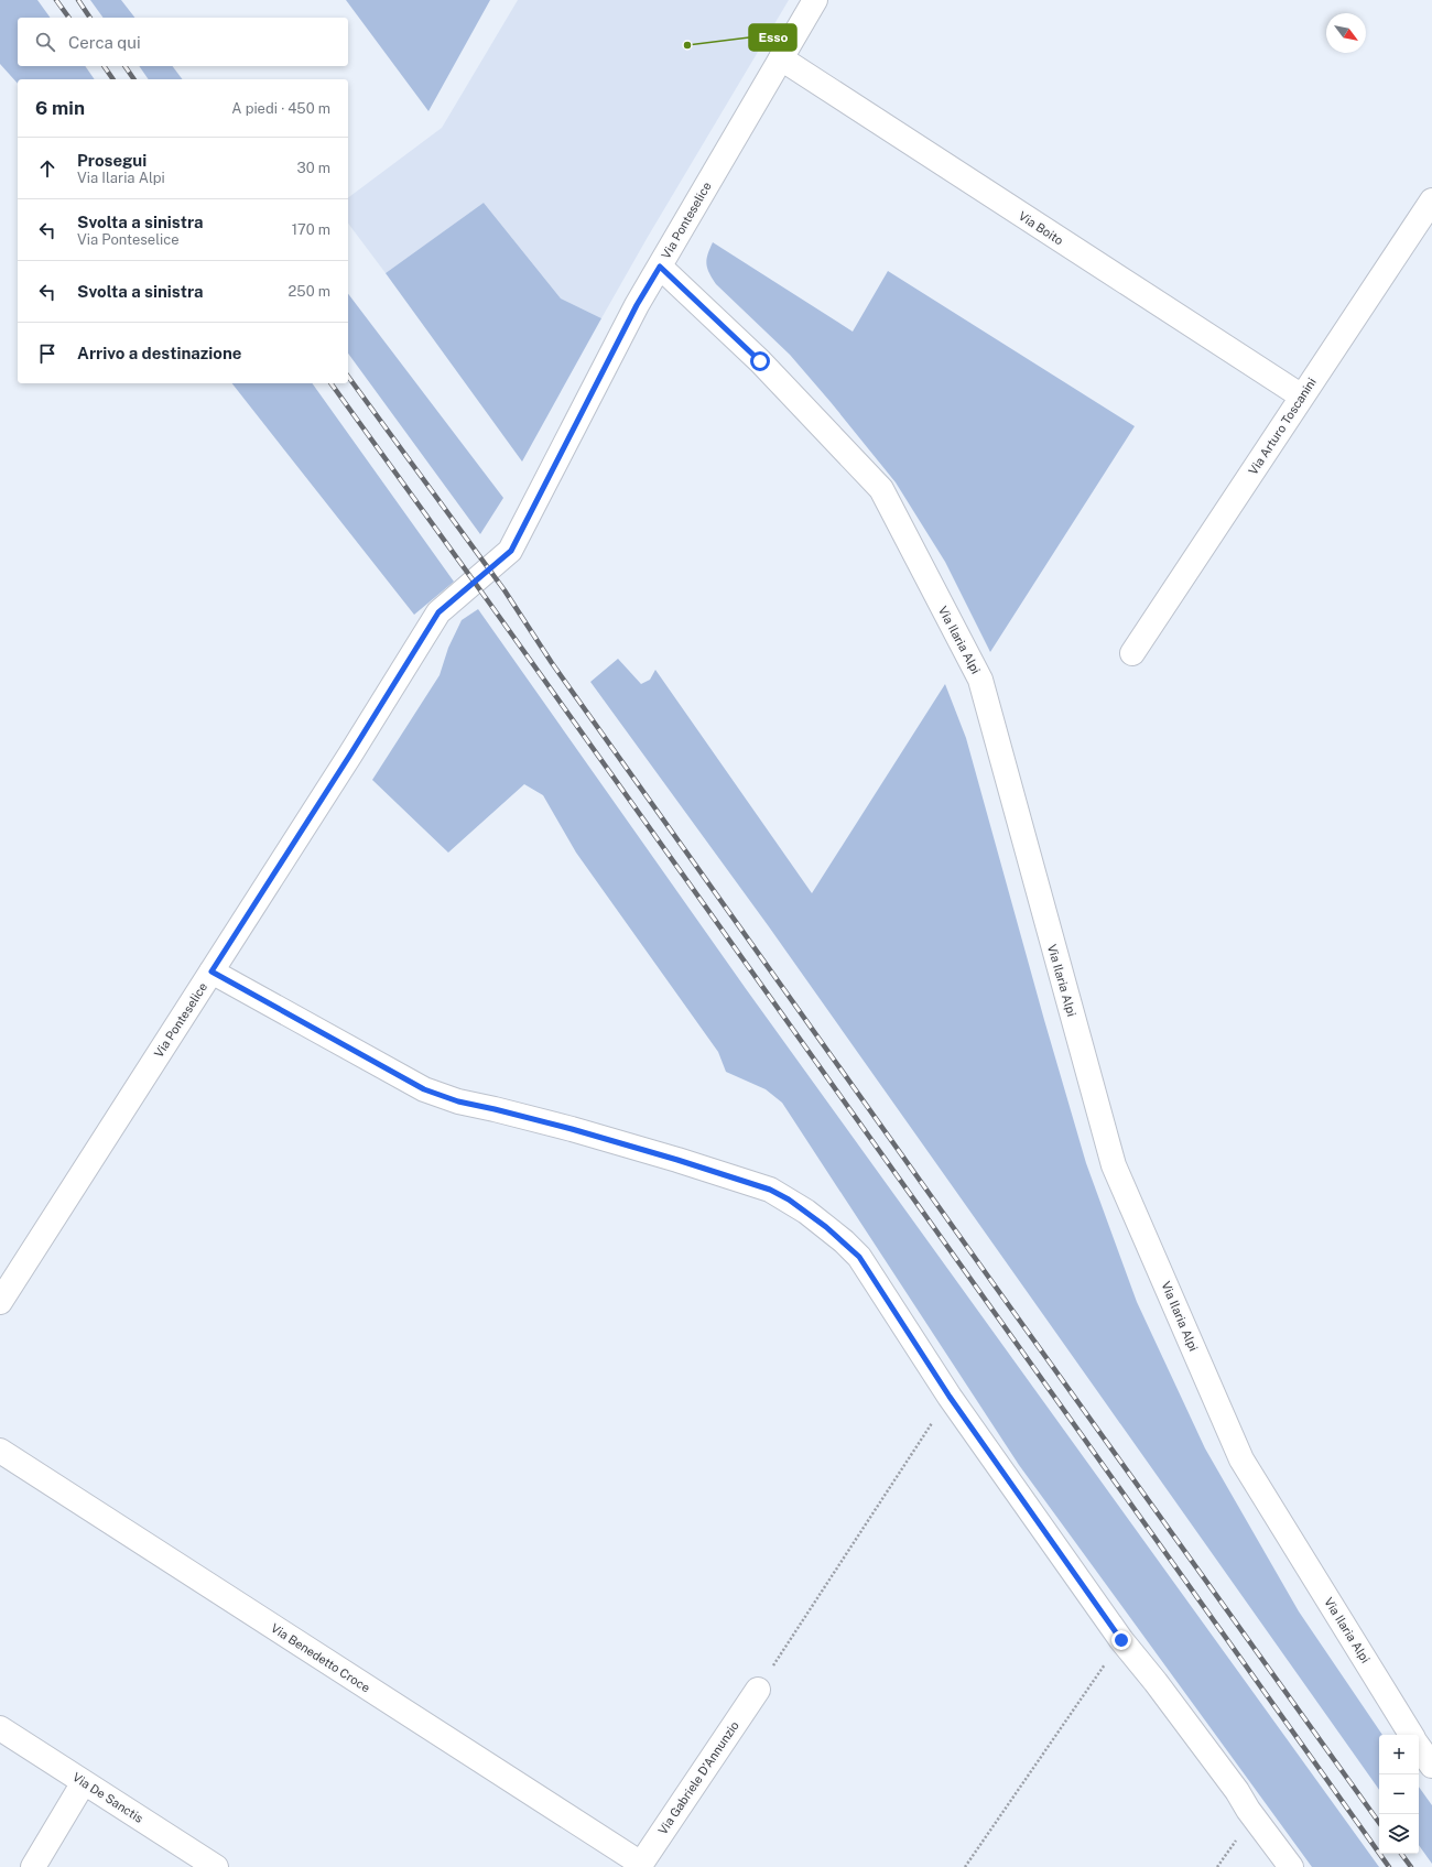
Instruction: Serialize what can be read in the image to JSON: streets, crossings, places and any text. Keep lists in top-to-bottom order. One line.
{"streets":{"street":["Via Ponteselice","Via Boito","Via Arturo Toscanini","Via Ilaria Alpi","Via Benedetto Croce","Via Gabriele D’Annunzio","Via De Sanctis"]},"crossings":[["Via Ponteselice","Via Boito"],["Via Ponteselice","Via Ilaria Alpi"],["Via Boito","Via Arturo Toscanini"],["Via Benedetto Croce","Via Gabriele D’Annunzio"]],"places":["Esso"],"north":"bottom right","page":{"search":"Cerca qui","heading":["6 min","A piedi · 450 m"],"list":[["Prosegui","Via Ilaria Alpi","30 m"],["Svolta a sinistra","Via Ponteselice","170 m"],["Svolta a sinistra","250 m"],"Arrivo a destinazione"],"map_buttons":["+","−"]}}
